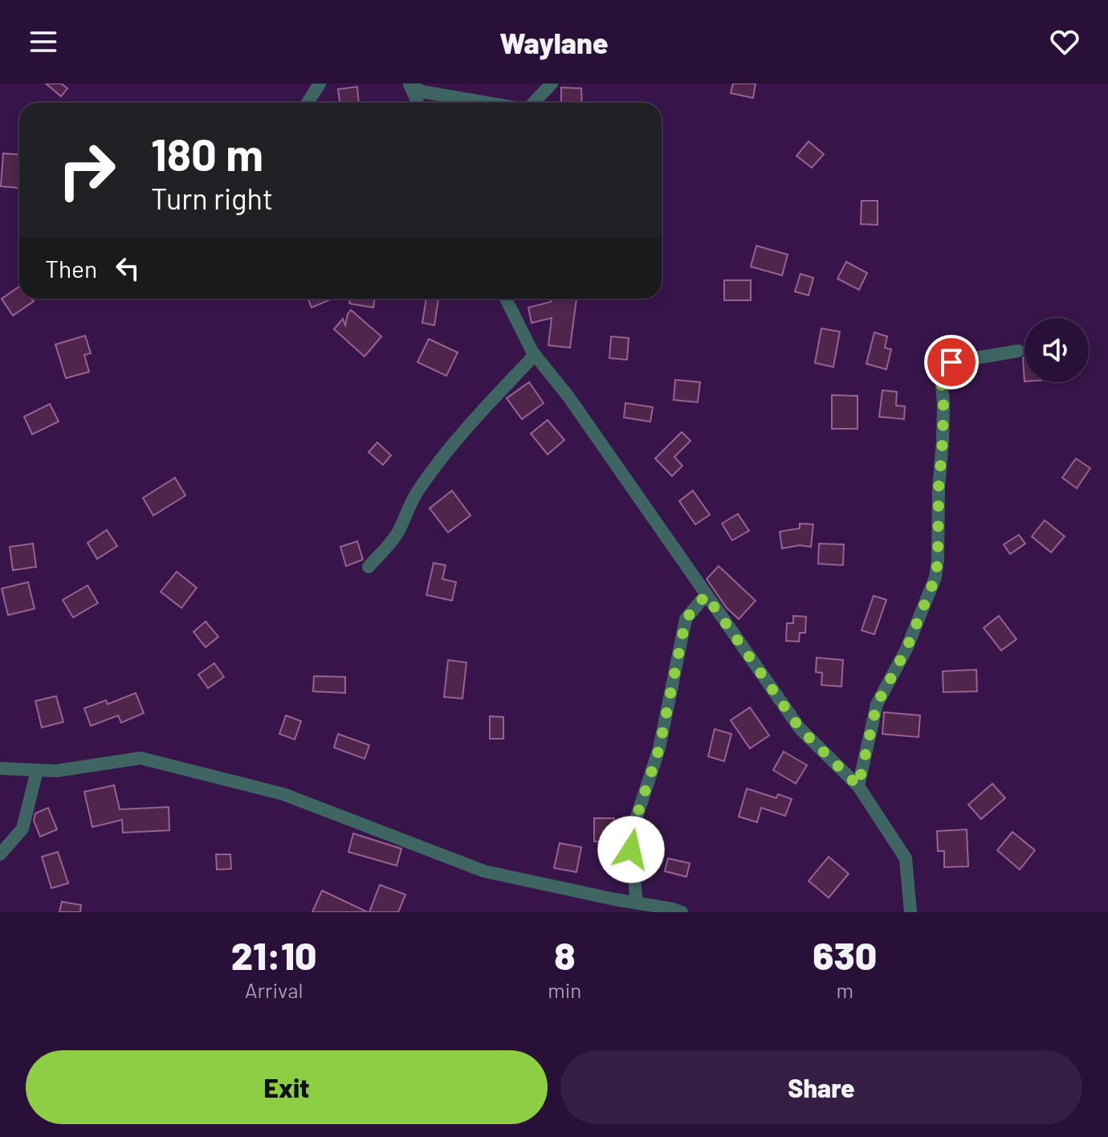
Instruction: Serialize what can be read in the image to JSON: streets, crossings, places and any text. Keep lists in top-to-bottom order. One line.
{"page":{"header":"Waylane","turn":["180 m","Turn right"],"then":"Then","eta":["21:10","Arrival","8","min","630","m"],"buttons":["Exit","Share"]}}
